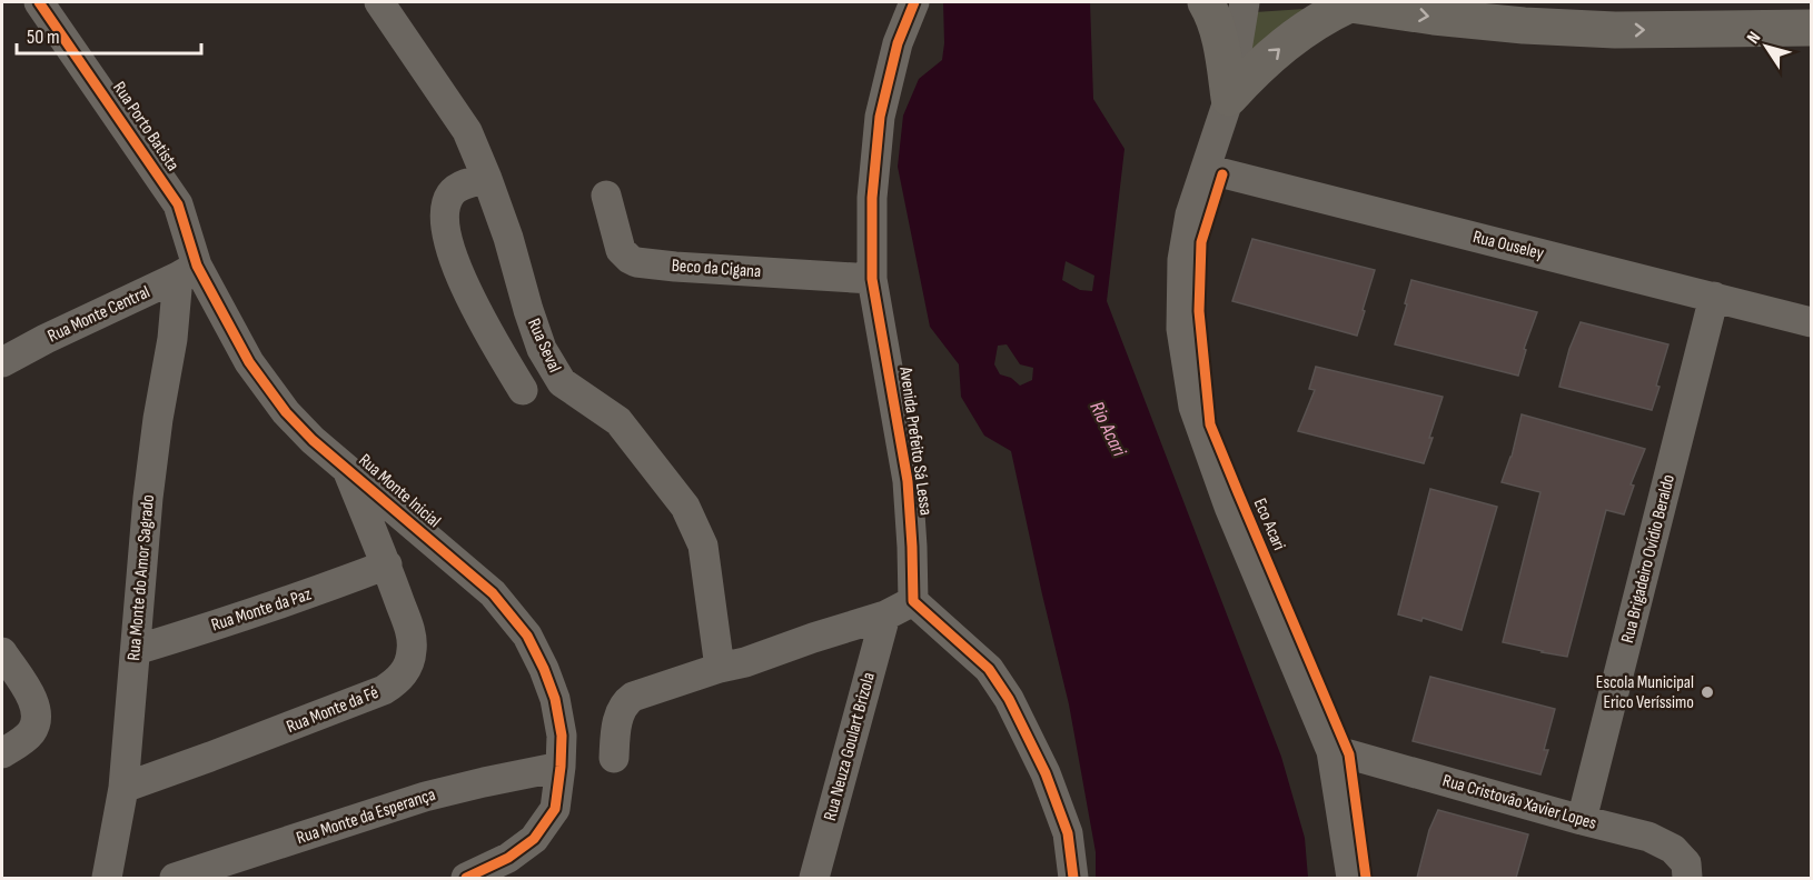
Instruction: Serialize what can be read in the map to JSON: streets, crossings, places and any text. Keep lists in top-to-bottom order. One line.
{"streets":{"street":["Rua Porto Batista","Rua Ouseley","Beco da Cigana","Rua Monte Central","Rua Seval","Avenida Prefeito Sá Lessa","Rua Monte Inicial","Rua Brigadeiro Ovídio Beraldo","Rua Monte do Amor Sagrado","Rua Monte da Paz","Rua Monte da Fé","Rua Neuza Goulart Brizola","Rua Cristovão Xavier Lopes","Rua Monte da Esperança"],"cycle path":["Eco Acari"]},"crossings":[["Rua Porto Batista","Rua Monte Inicial"],["Rua Ouseley","Rua Brigadeiro Ovídio Beraldo"],["Beco da Cigana","Avenida Prefeito Sá Lessa"],["Rua Monte Central","Rua Monte Inicial"],["Rua Monte Central","Rua Monte do Amor Sagrado"],["Rua Monte Inicial","Rua Monte do Amor Sagrado"],["Rua Monte Inicial","Rua Monte da Fé"],["Rua Monte Inicial","Rua Monte da Esperança"],["Rua Brigadeiro Ovídio Beraldo","Rua Cristovão Xavier Lopes"],["Rua Monte do Amor Sagrado","Rua Monte da Paz"],["Rua Monte do Amor Sagrado","Rua Monte da Fé"],["Rua Monte da Paz","Rua Monte da Fé"]],"water":["Rio Acari"],"places":["Escola Municipal Erico Veríssimo"],"scale_bar":"50 m","north":"top left"}
